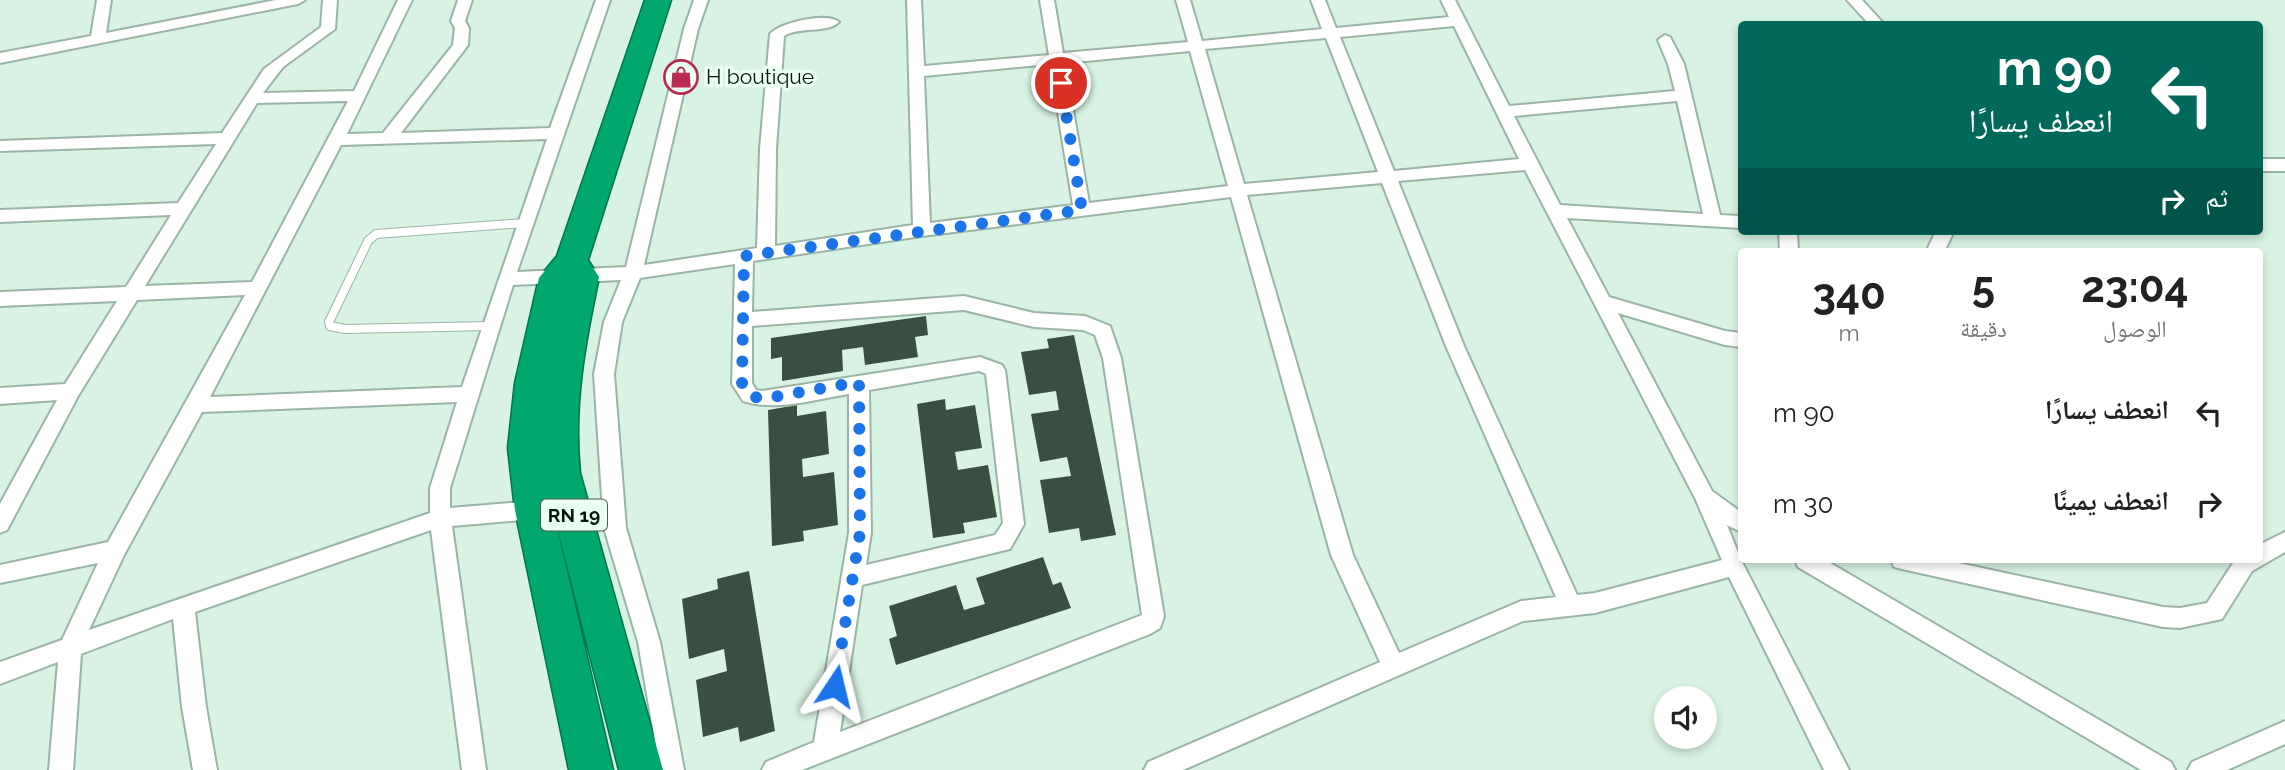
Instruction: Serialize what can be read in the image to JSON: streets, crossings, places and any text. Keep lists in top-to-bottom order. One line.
{"streets":{"highway":["RN 19"]},"places":{"shop":["H boutique"]},"page":{"turn":["90 m","انعطف يسارًا"],"then":"ثم","eta":["23:04","الوصول","5","دقيقة","340","m"],"list":[{"name":"انعطف يسارًا","value":"90 m"},{"name":"انعطف يمينًا","value":"30 m"}]}}
